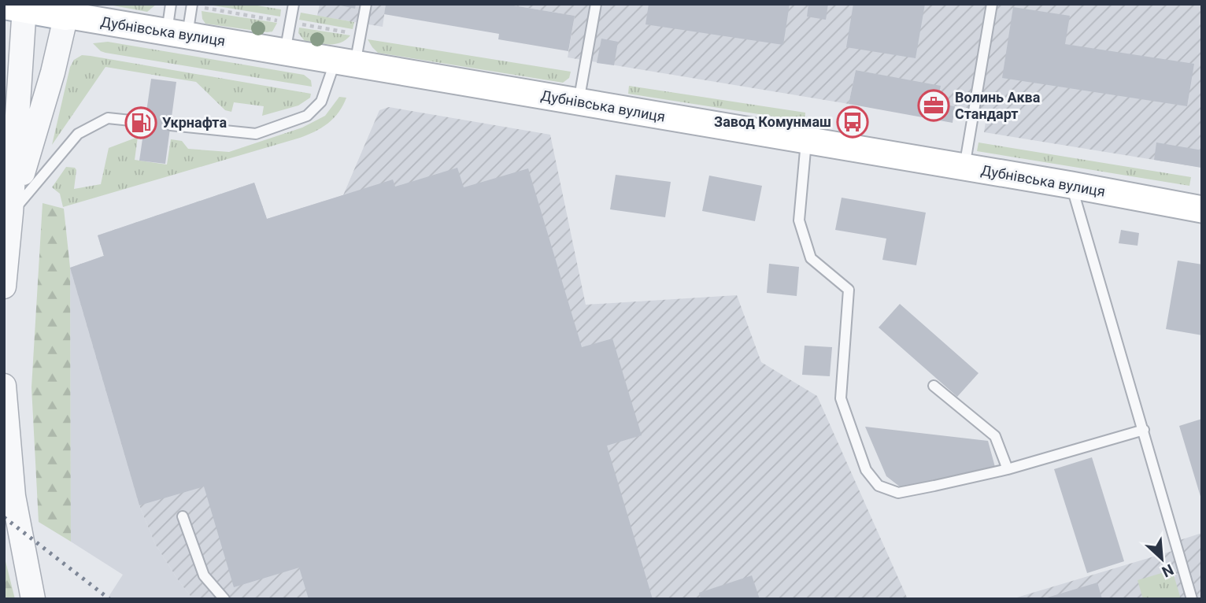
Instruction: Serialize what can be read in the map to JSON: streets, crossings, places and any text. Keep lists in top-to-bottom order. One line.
{"streets":{"main road":["Дубнівська вулиця"]},"places":{"office":["Волинь Аква Стандарт"],"bus stop":["Завод Комунмаш"],"fuel station":["Укрнафта"]},"north":"bottom right"}
